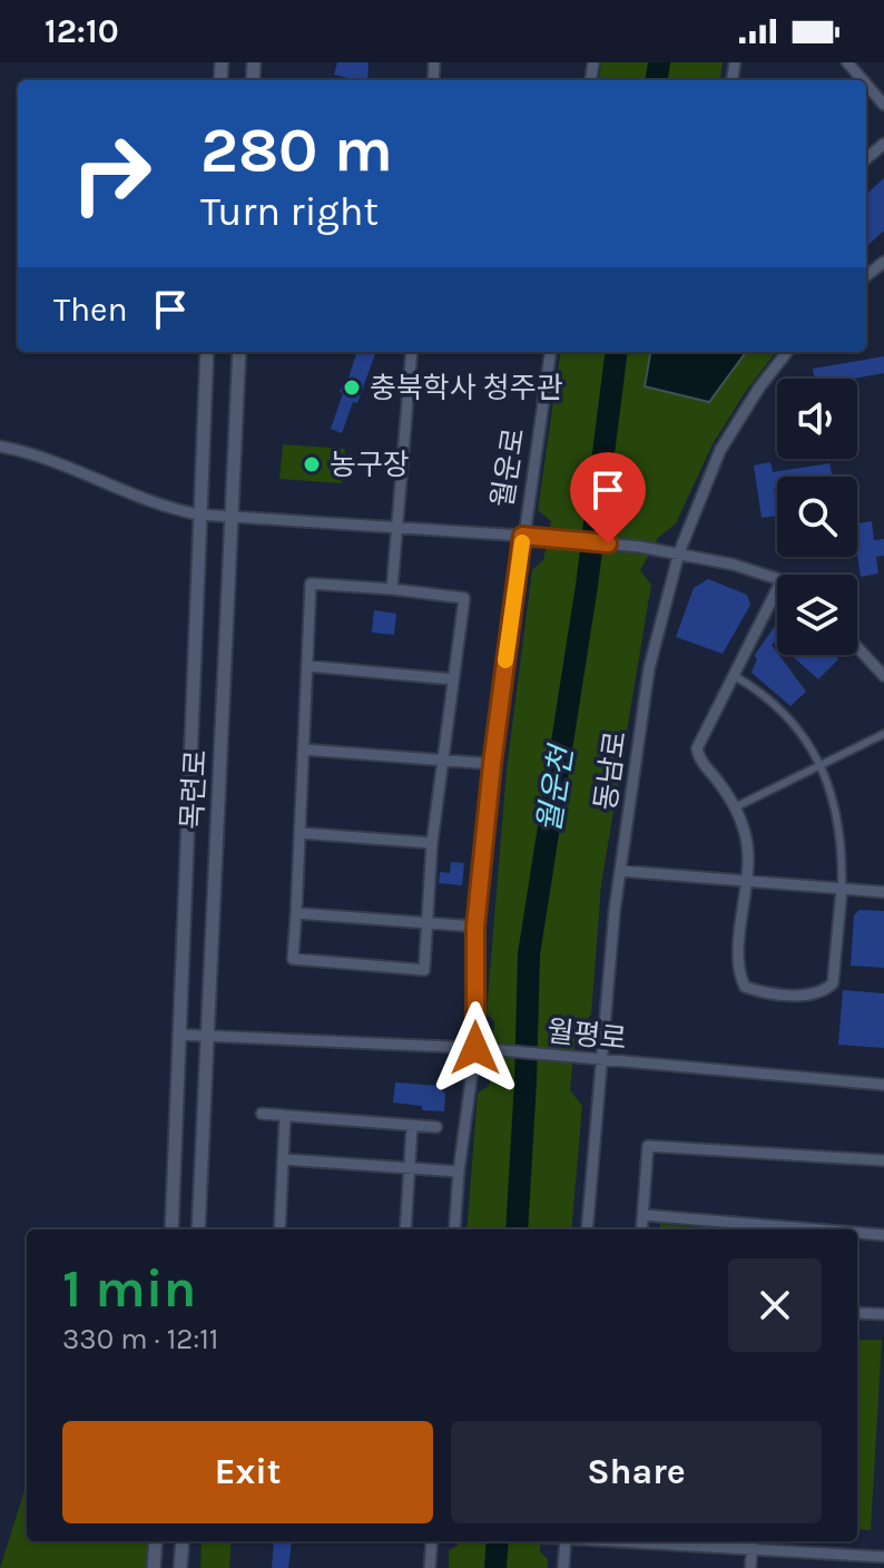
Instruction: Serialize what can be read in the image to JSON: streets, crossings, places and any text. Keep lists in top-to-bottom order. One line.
{"streets":{"street":["월운로","동남로","목련로","월평로"]},"crossings":[["월운로","월평로"],["동남로","월평로"],["목련로","월평로"]],"water":["월운천"],"places":["충북학사 청주관","농구장"],"page":{"status":"12:10","turn":["280 m","Turn right"],"then":"Then","heading":["1 min","330 m · 12:11"],"buttons":["Exit","Share"]}}
